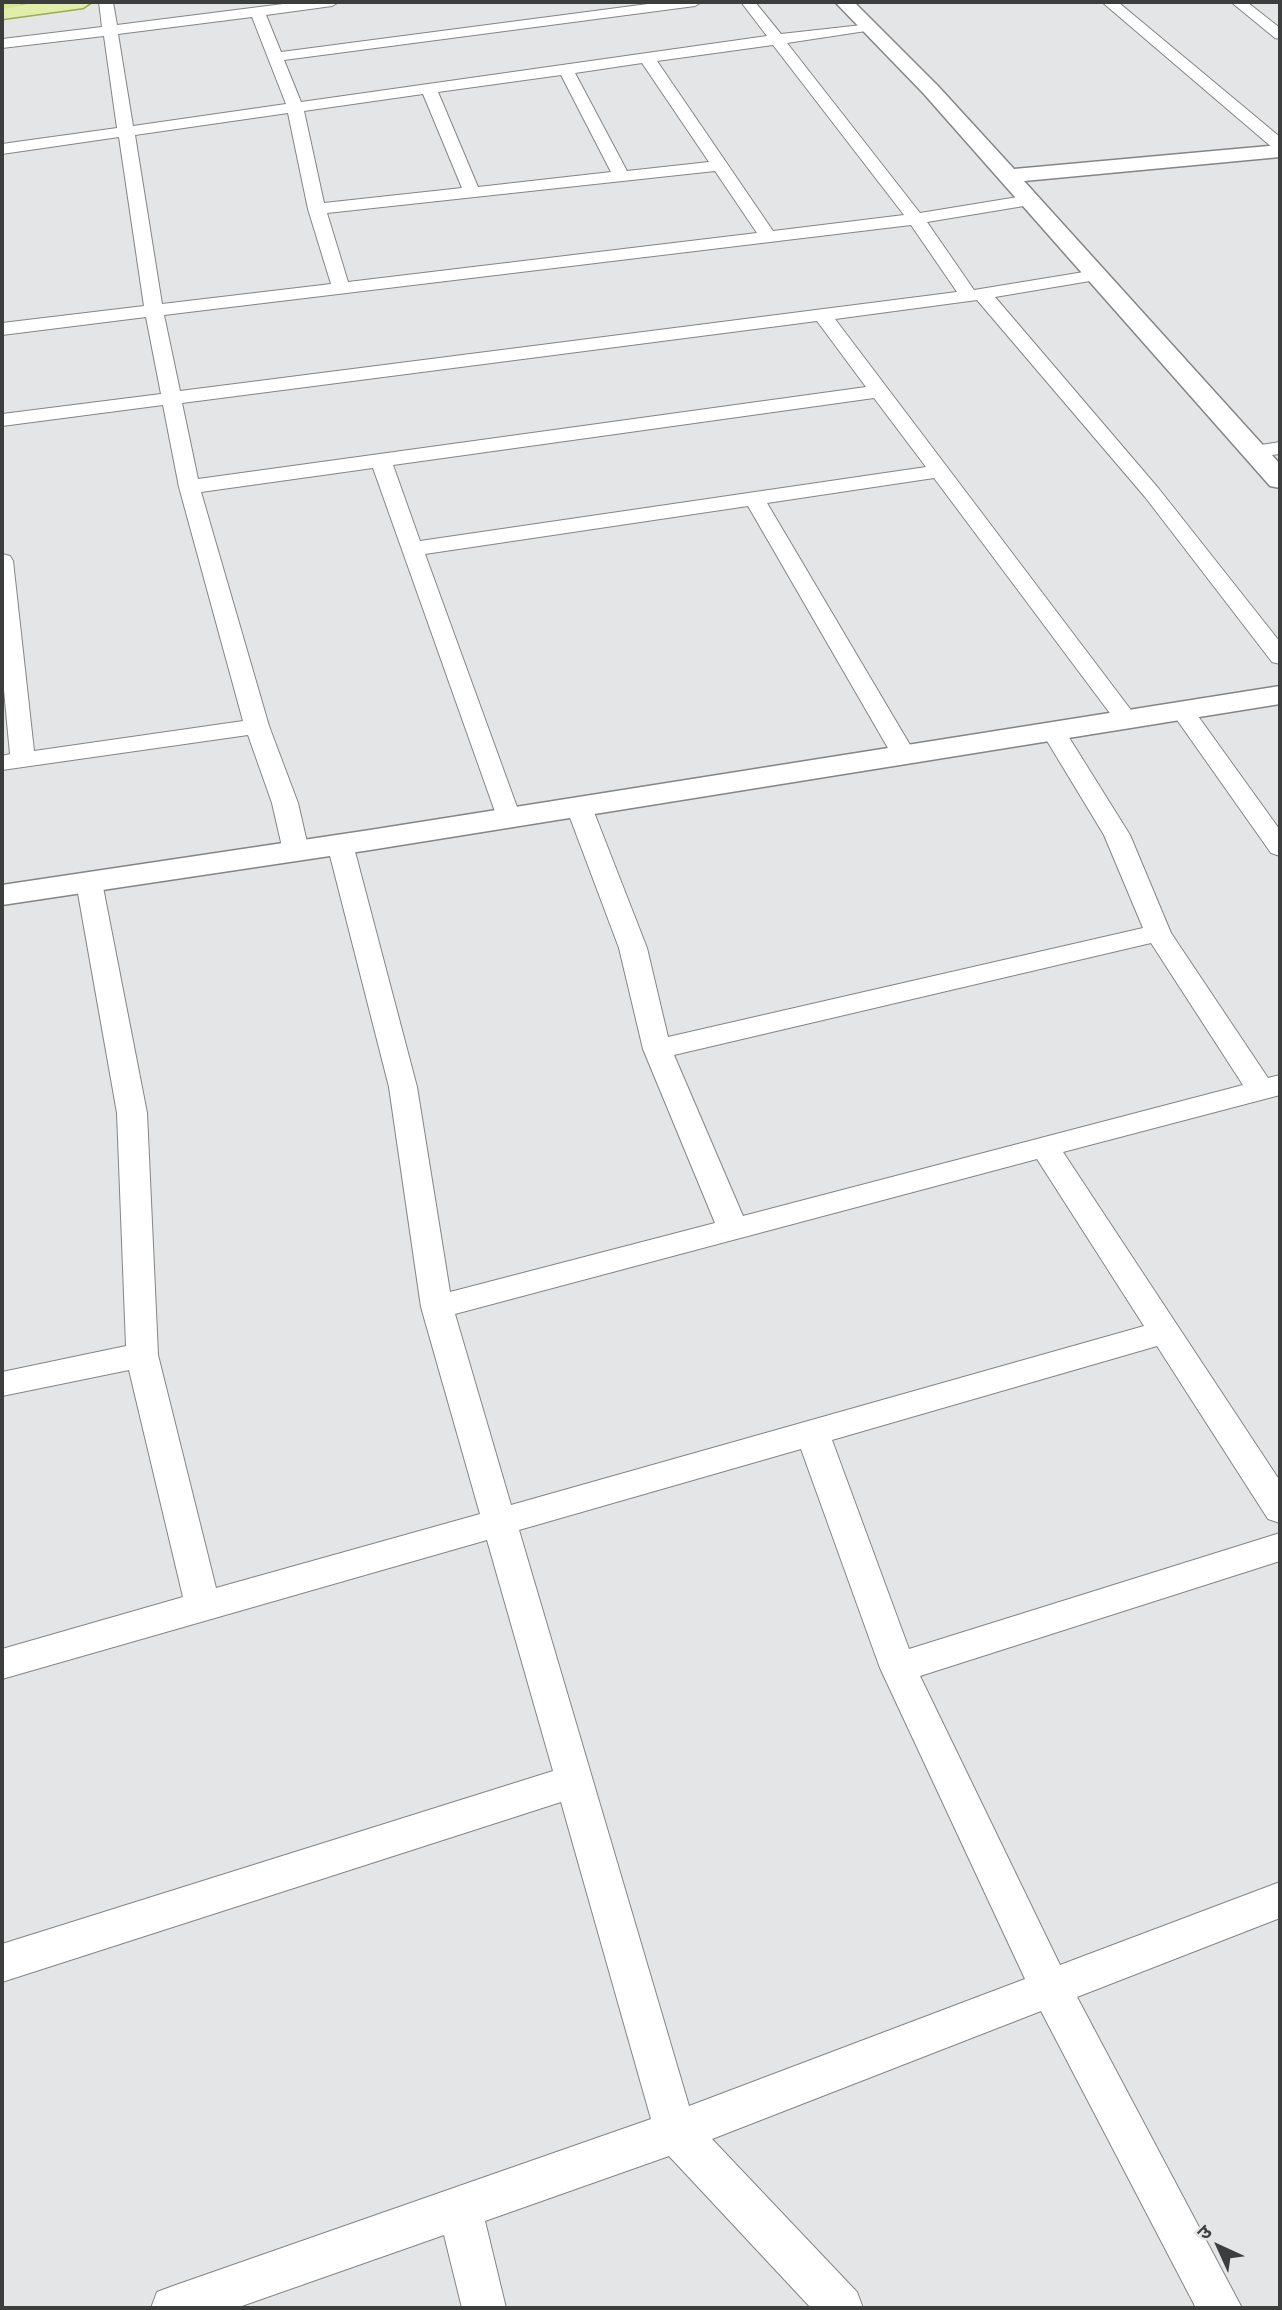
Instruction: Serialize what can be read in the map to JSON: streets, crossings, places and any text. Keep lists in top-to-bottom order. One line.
{"north":"top left"}
